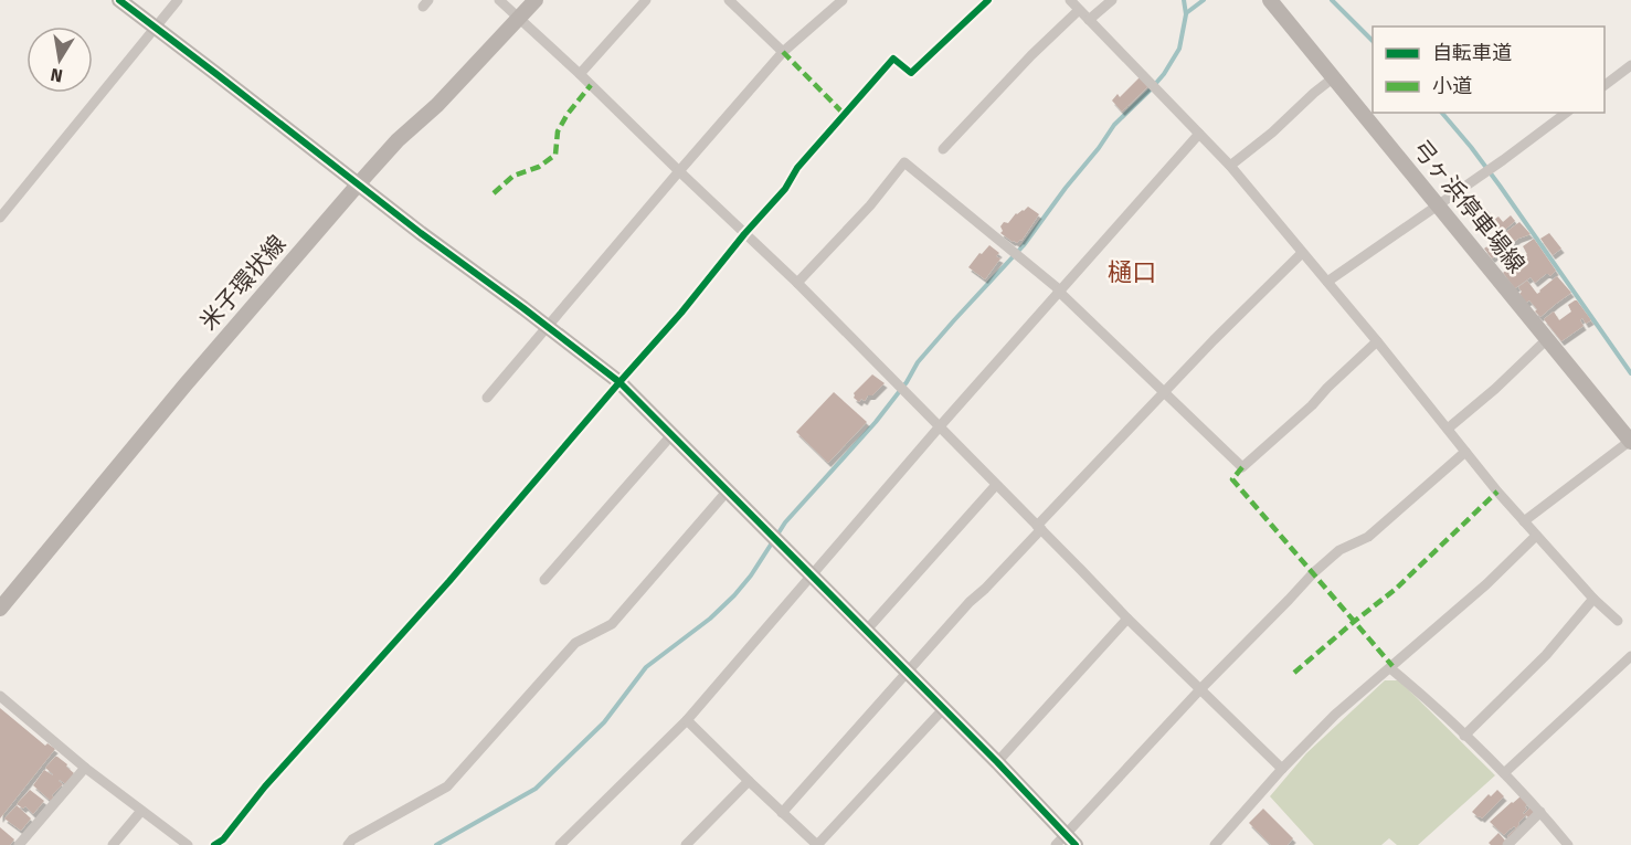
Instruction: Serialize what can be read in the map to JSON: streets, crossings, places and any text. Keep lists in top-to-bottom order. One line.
{"streets":{"main road":["弓ヶ浜停車場線","米子環状線"]},"districts":["樋口"],"legend":["自転車道","小道"],"north":"bottom"}
